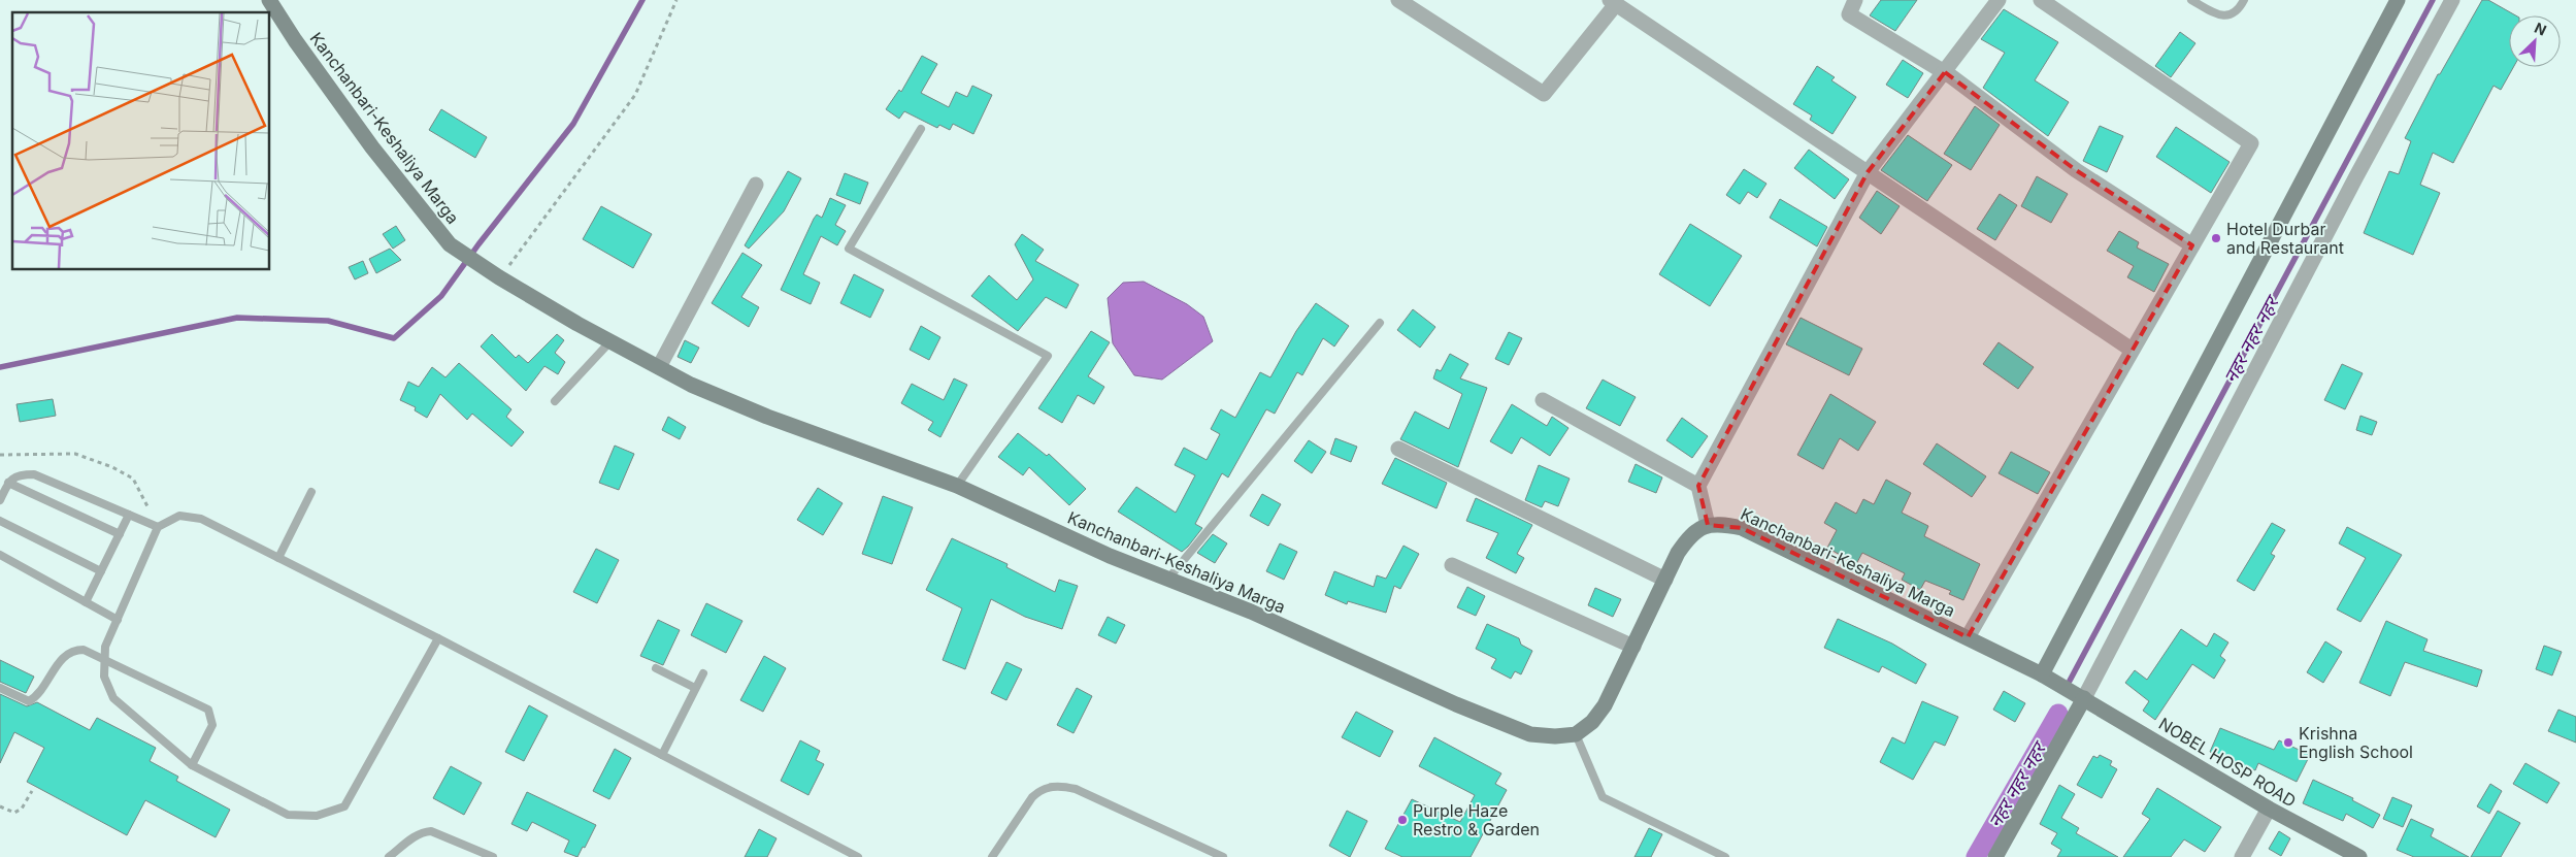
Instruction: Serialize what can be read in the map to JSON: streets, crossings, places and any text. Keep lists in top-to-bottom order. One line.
{"streets":{"street":["Kanchanbari-Keshaliya Marga","NOBEL HOSP ROAD"]},"crossings":[["Kanchanbari-Keshaliya Marga","NOBEL HOSP ROAD"]],"water":["नहर नहर नहर"],"places":["Hotel Durbar and Restaurant","Krishna English School","Purple Haze Restro & Garden"],"north":"top right"}
